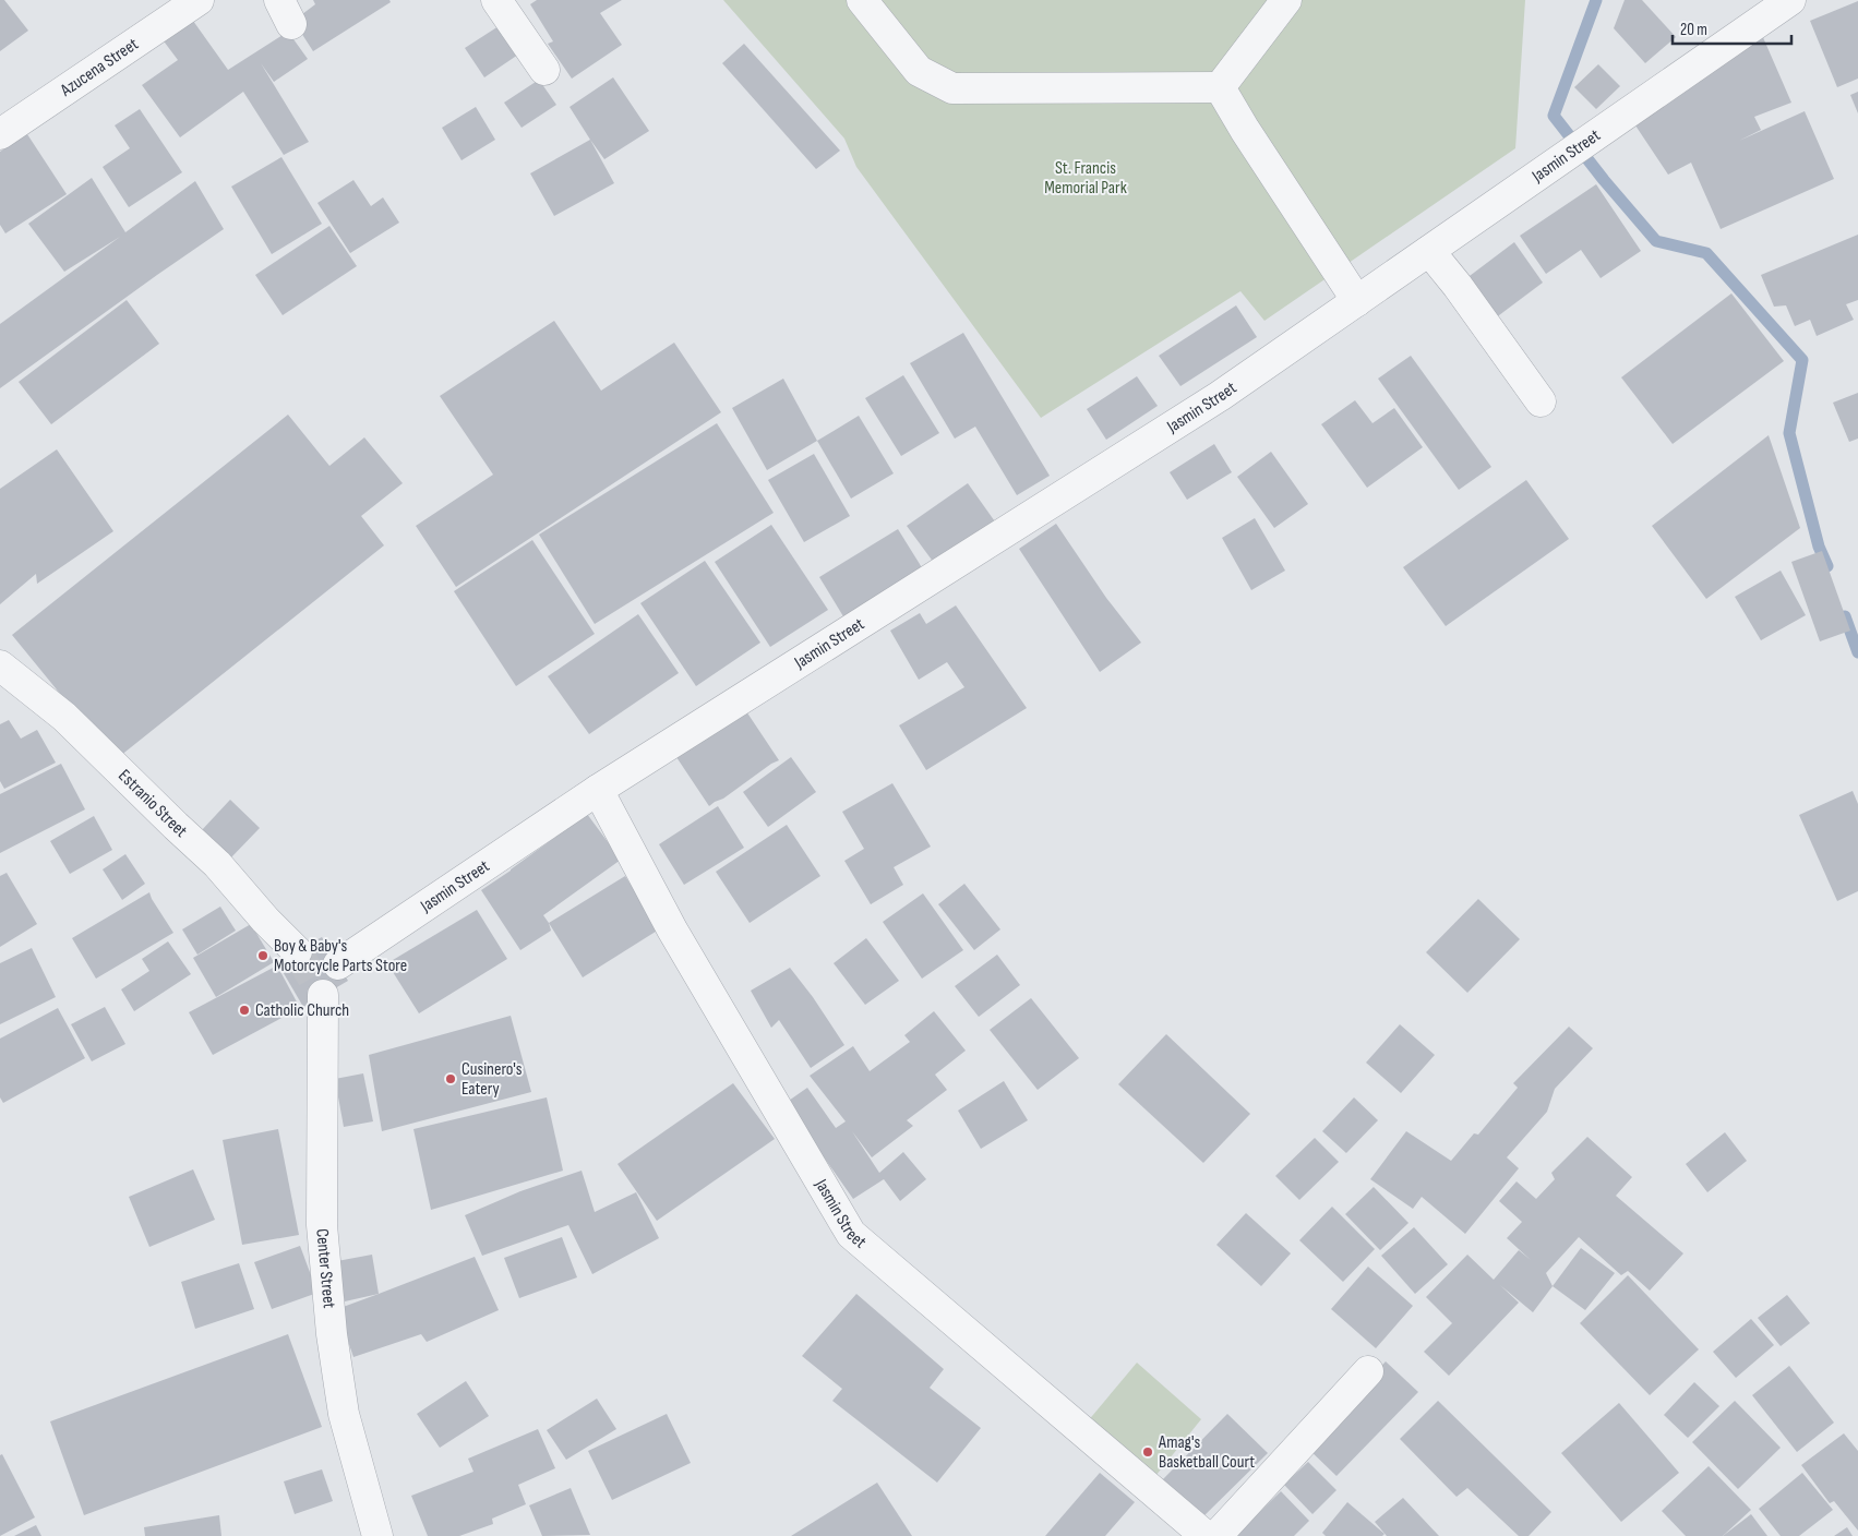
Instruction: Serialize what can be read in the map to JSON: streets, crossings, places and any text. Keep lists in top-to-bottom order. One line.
{"streets":{"street":["Azucena Street","Jasmin Street","Estranio Street","Center Street"]},"parks":["St. Francis Memorial Park"],"places":["Boy & Baby's Motorcycle Parts Store","Catholic Church","Cusinero's Eatery","Amag's Basketball Court"],"scale_bar":"20 m"}
